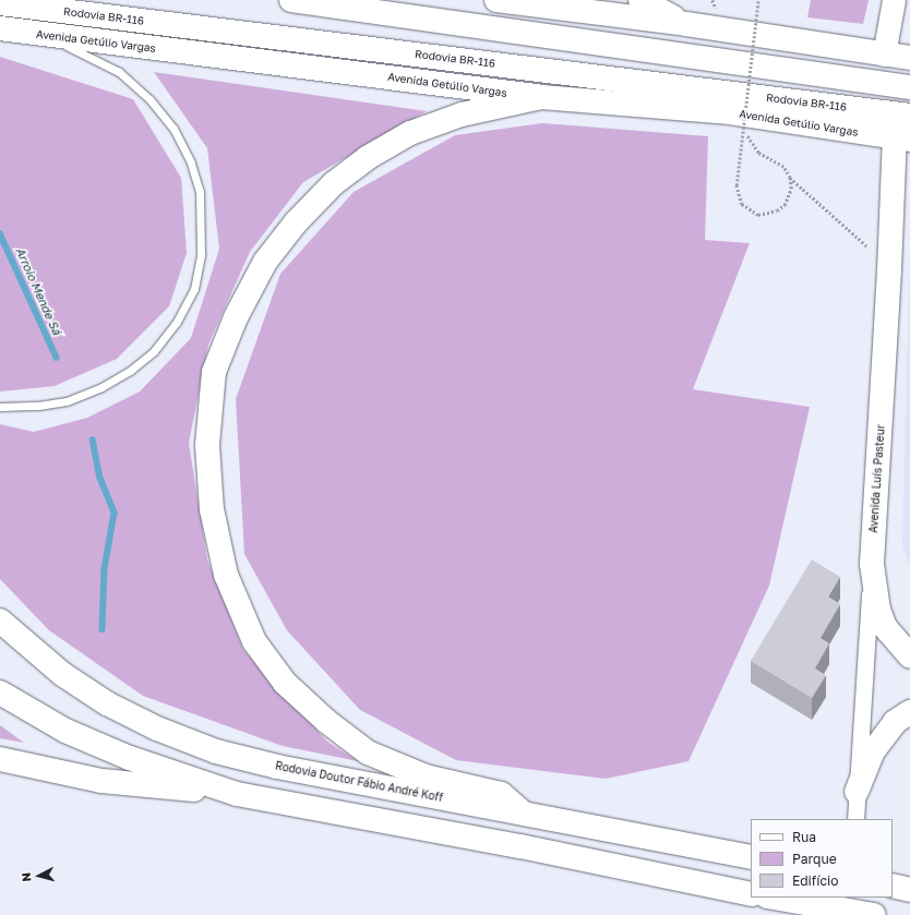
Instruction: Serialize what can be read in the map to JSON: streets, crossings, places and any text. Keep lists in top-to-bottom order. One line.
{"streets":{"highway":["Rodovia BR-116","Avenida Getúlio Vargas","Avenida Luís Pasteur","Rodovia Doutor Fábio André Koff"]},"crossings":[["Avenida Getúlio Vargas","Avenida Luís Pasteur"]],"water":["Arroio Mende Sá"],"legend":["Rua","Parque","Edifício"],"north":"left"}
